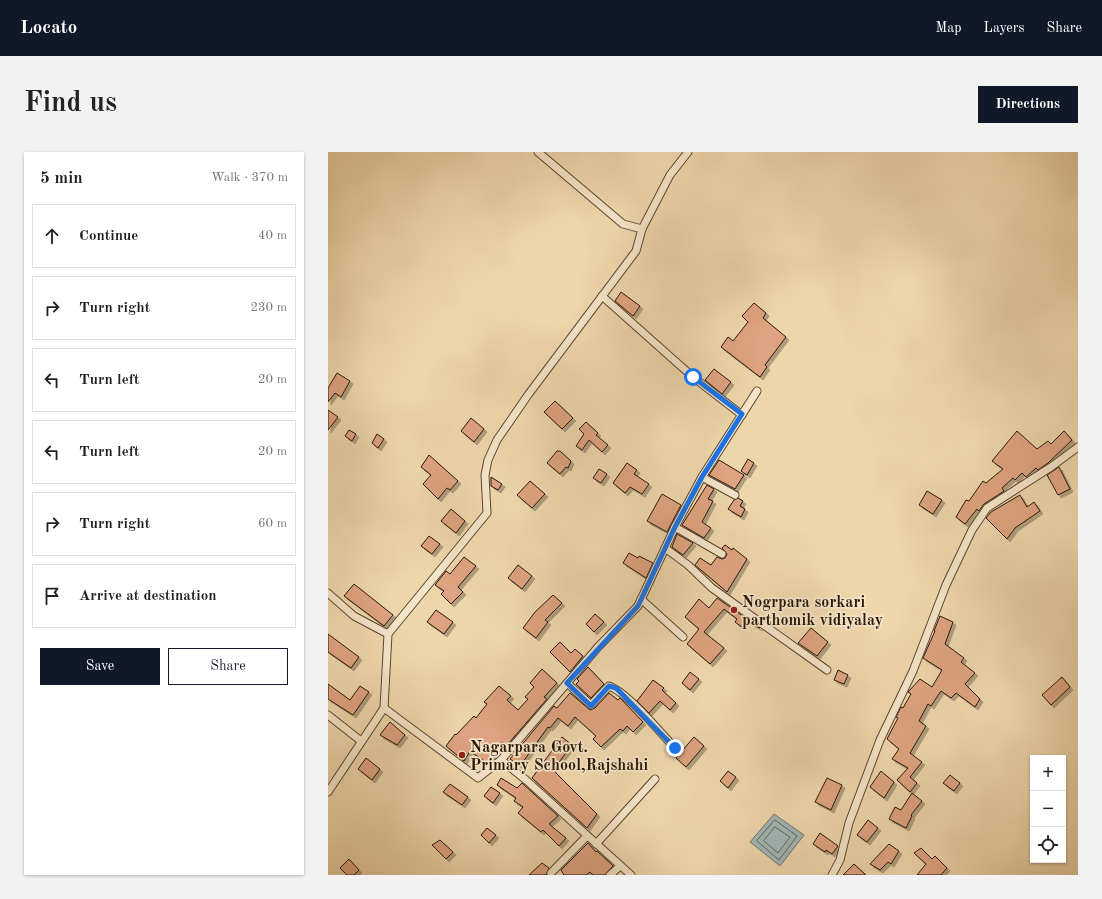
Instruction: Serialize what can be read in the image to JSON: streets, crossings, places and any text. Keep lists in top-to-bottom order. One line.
{"places":["Nogrpara sorkari parthomik vidiyalay","Nagarpara Govt. Primary School,Rajshahi"],"page":{"header":"Locato","nav":["Map","Layers","Share"],"buttons":["Directions",["Save","Share"]],"title":"Find us","heading":["5 min","Walk · 370 m"],"list":[["Continue","40 m"],["Turn right","230 m"],["Turn left","20 m"],["Turn left","20 m"],["Turn right","60 m"],"Arrive at destination"],"map_buttons":["+","−"]}}
